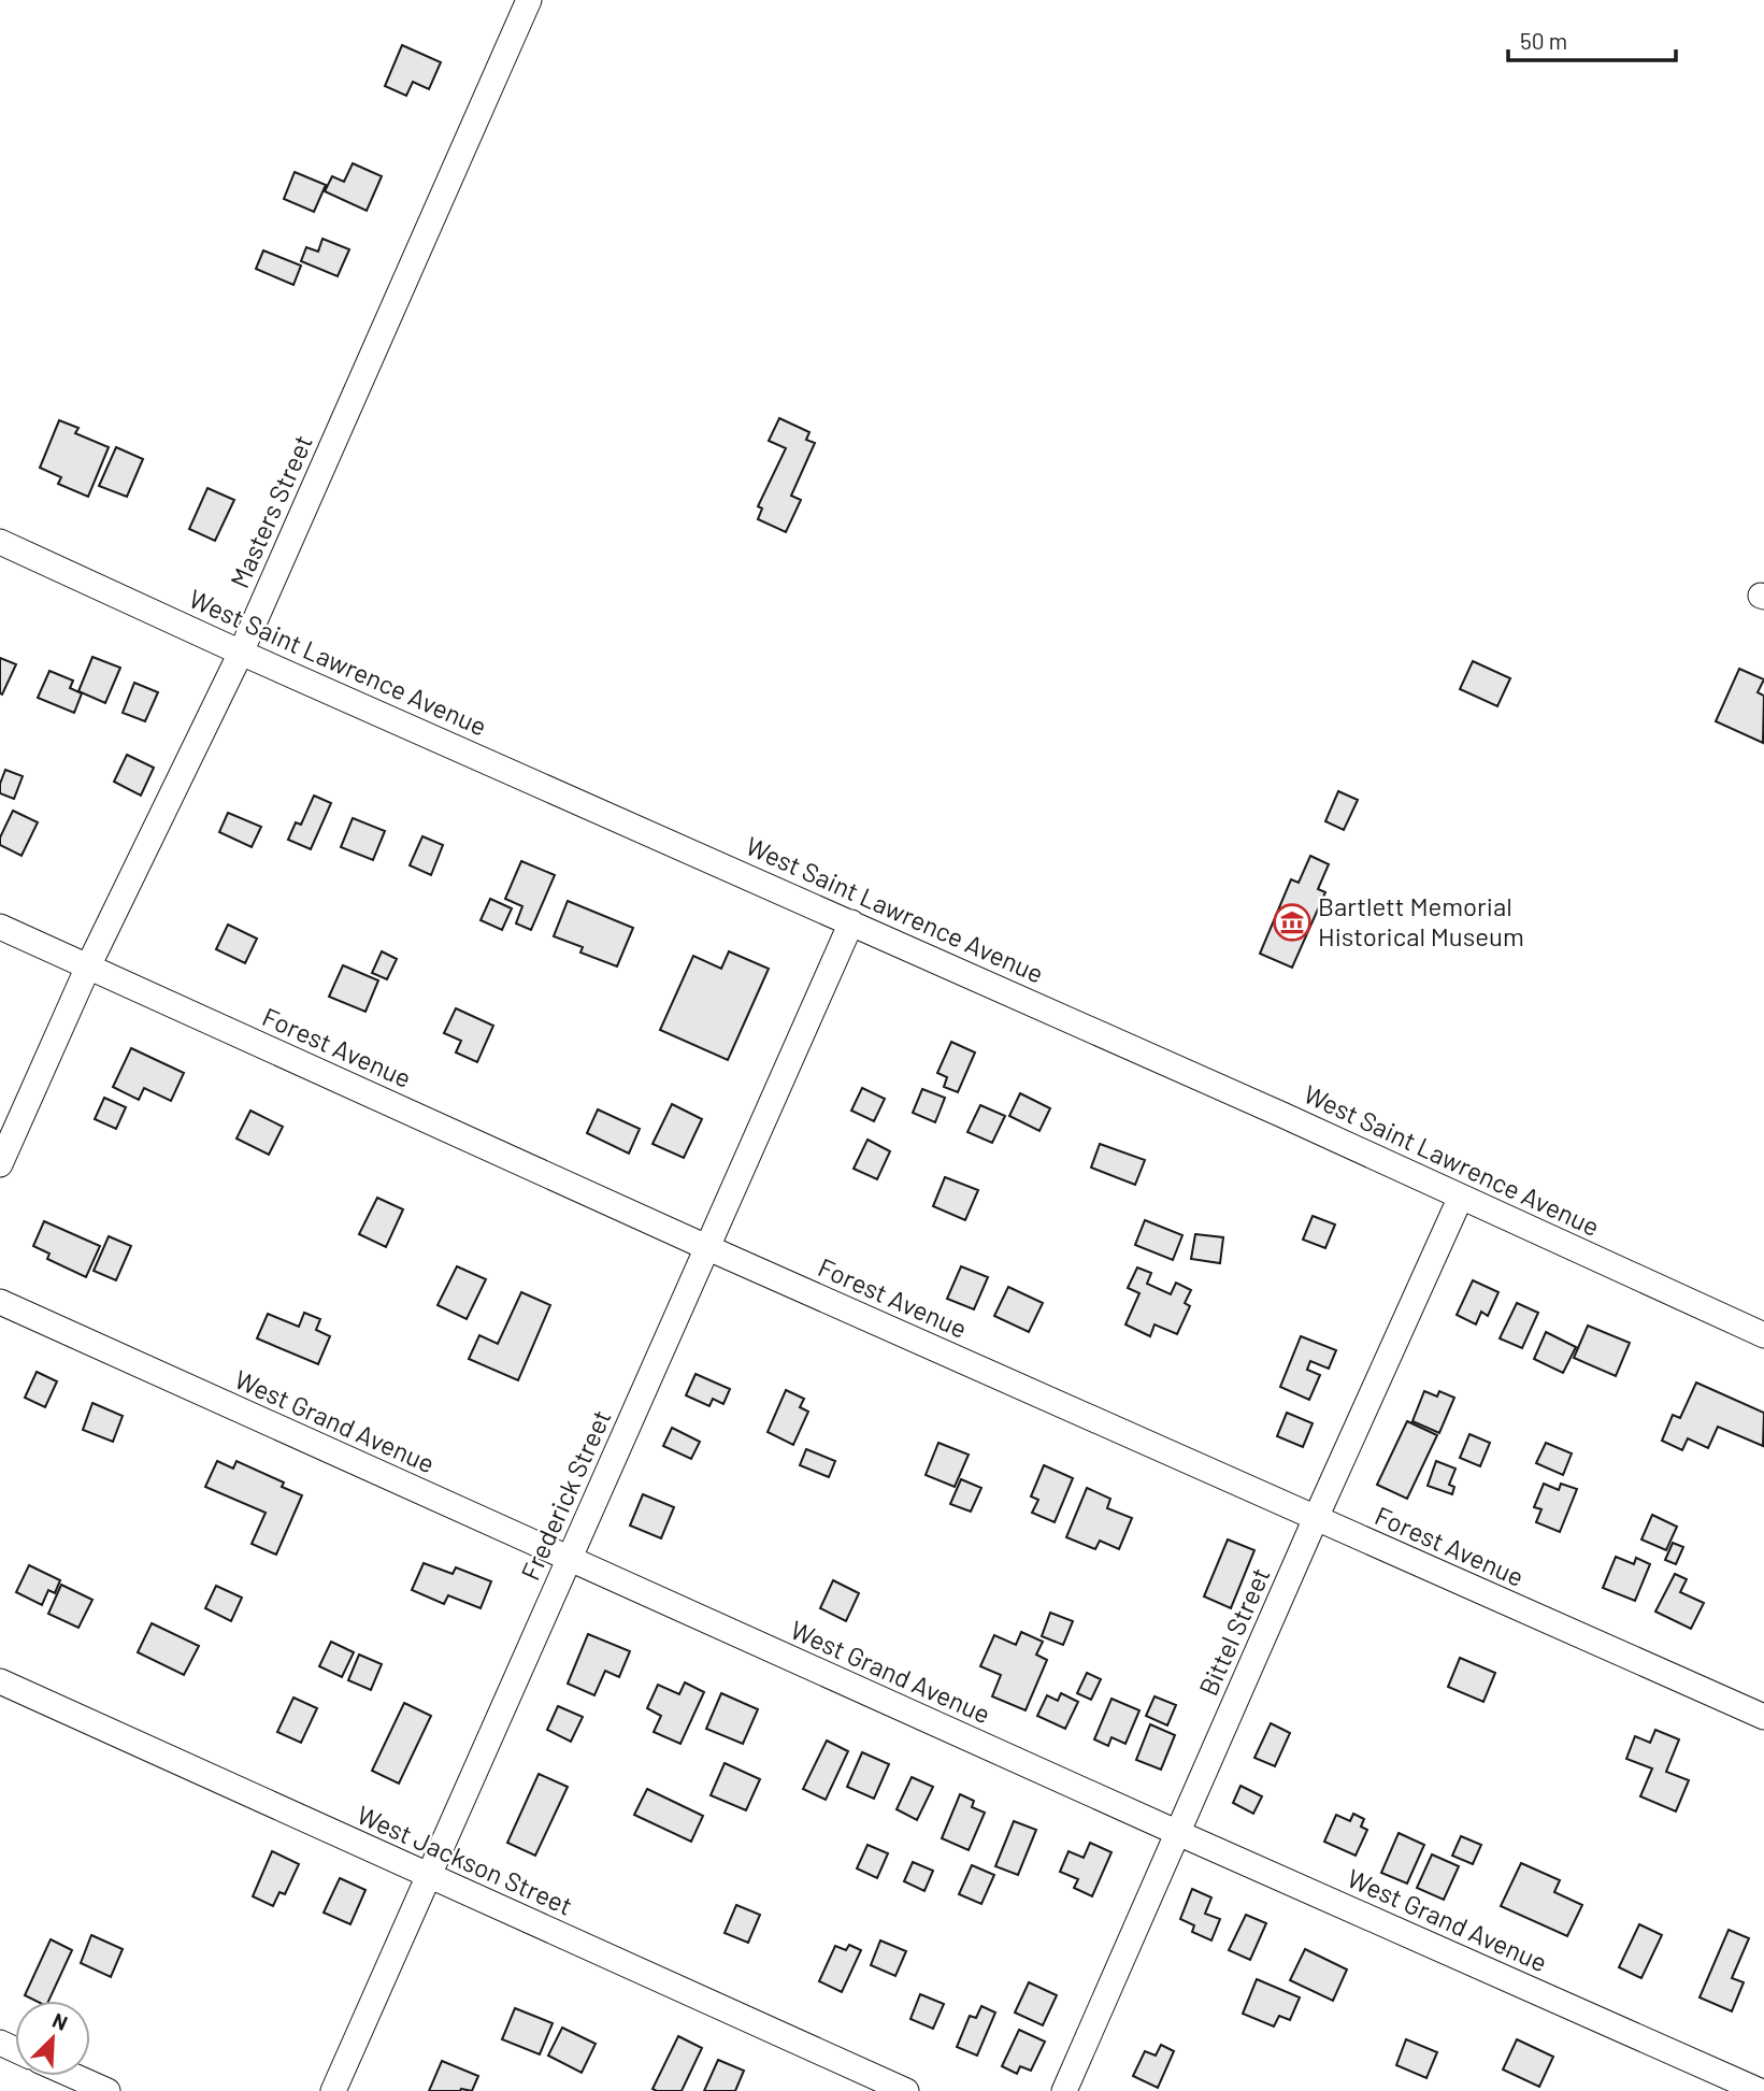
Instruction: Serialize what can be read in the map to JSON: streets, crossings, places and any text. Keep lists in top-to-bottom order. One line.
{"streets":{"street":["Masters Street","West Saint Lawrence Avenue","Forest Avenue","West Grand Avenue","Frederick Street","Bittel Street","West Jackson Street"]},"crossings":[["Masters Street","West Saint Lawrence Avenue"],["Masters Street","Forest Avenue"],["West Saint Lawrence Avenue","Frederick Street"],["West Saint Lawrence Avenue","Bittel Street"],["Forest Avenue","Frederick Street"],["Forest Avenue","Bittel Street"],["West Grand Avenue","Frederick Street"],["West Grand Avenue","Bittel Street"],["Frederick Street","West Jackson Street"]],"places":{"museum":["Bartlett Memorial Historical Museum"]},"scale_bar":"50 m","north":"top right"}
